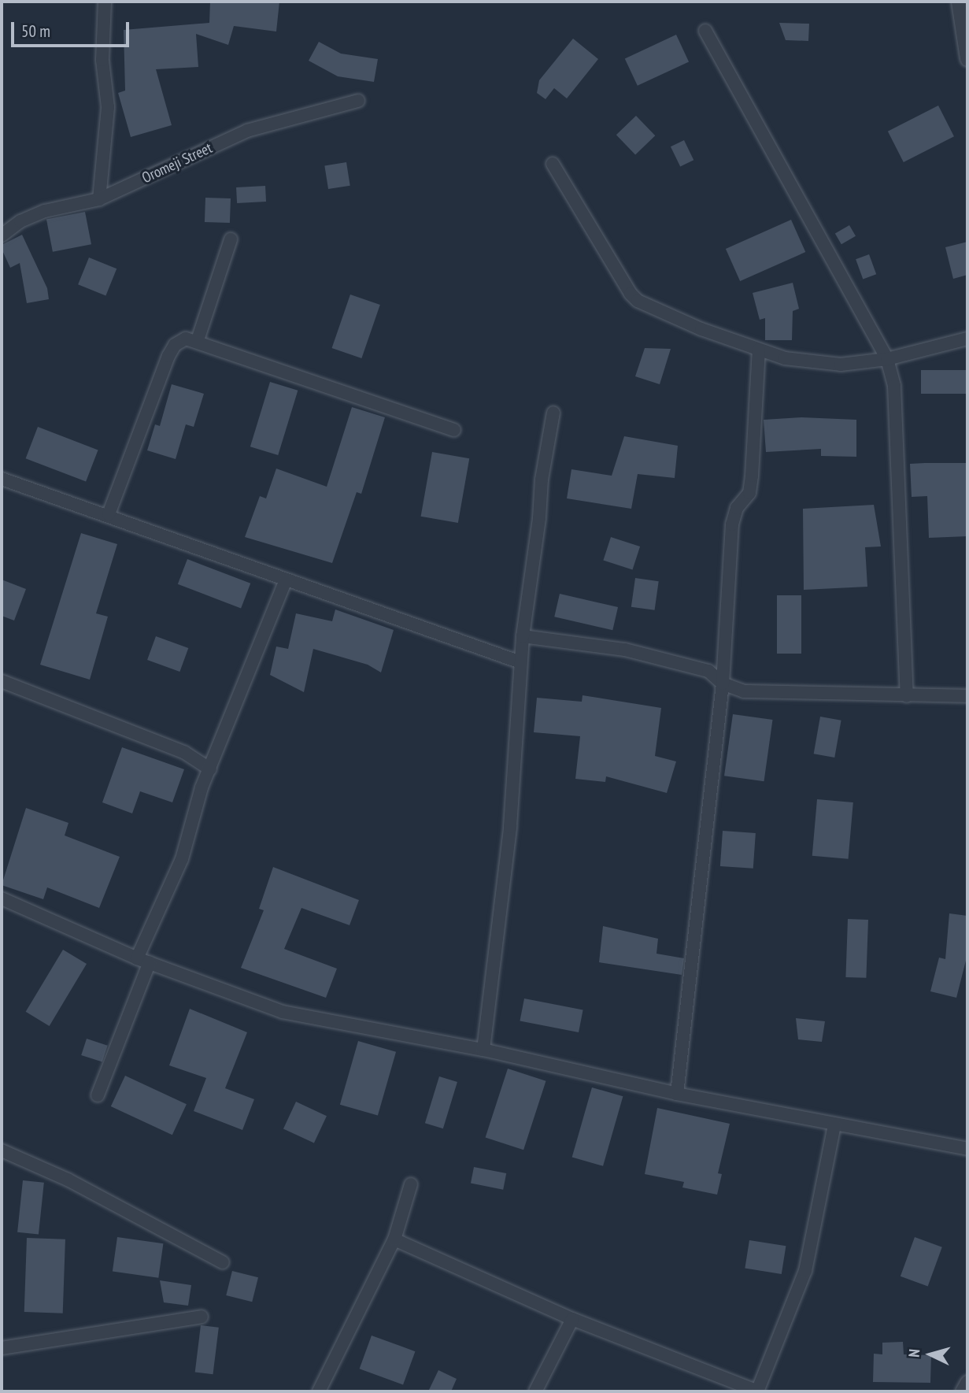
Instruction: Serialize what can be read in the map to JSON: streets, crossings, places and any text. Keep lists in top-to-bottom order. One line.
{"streets":{"street":["Oromeji Street"]},"scale_bar":"50 m","north":"left"}
